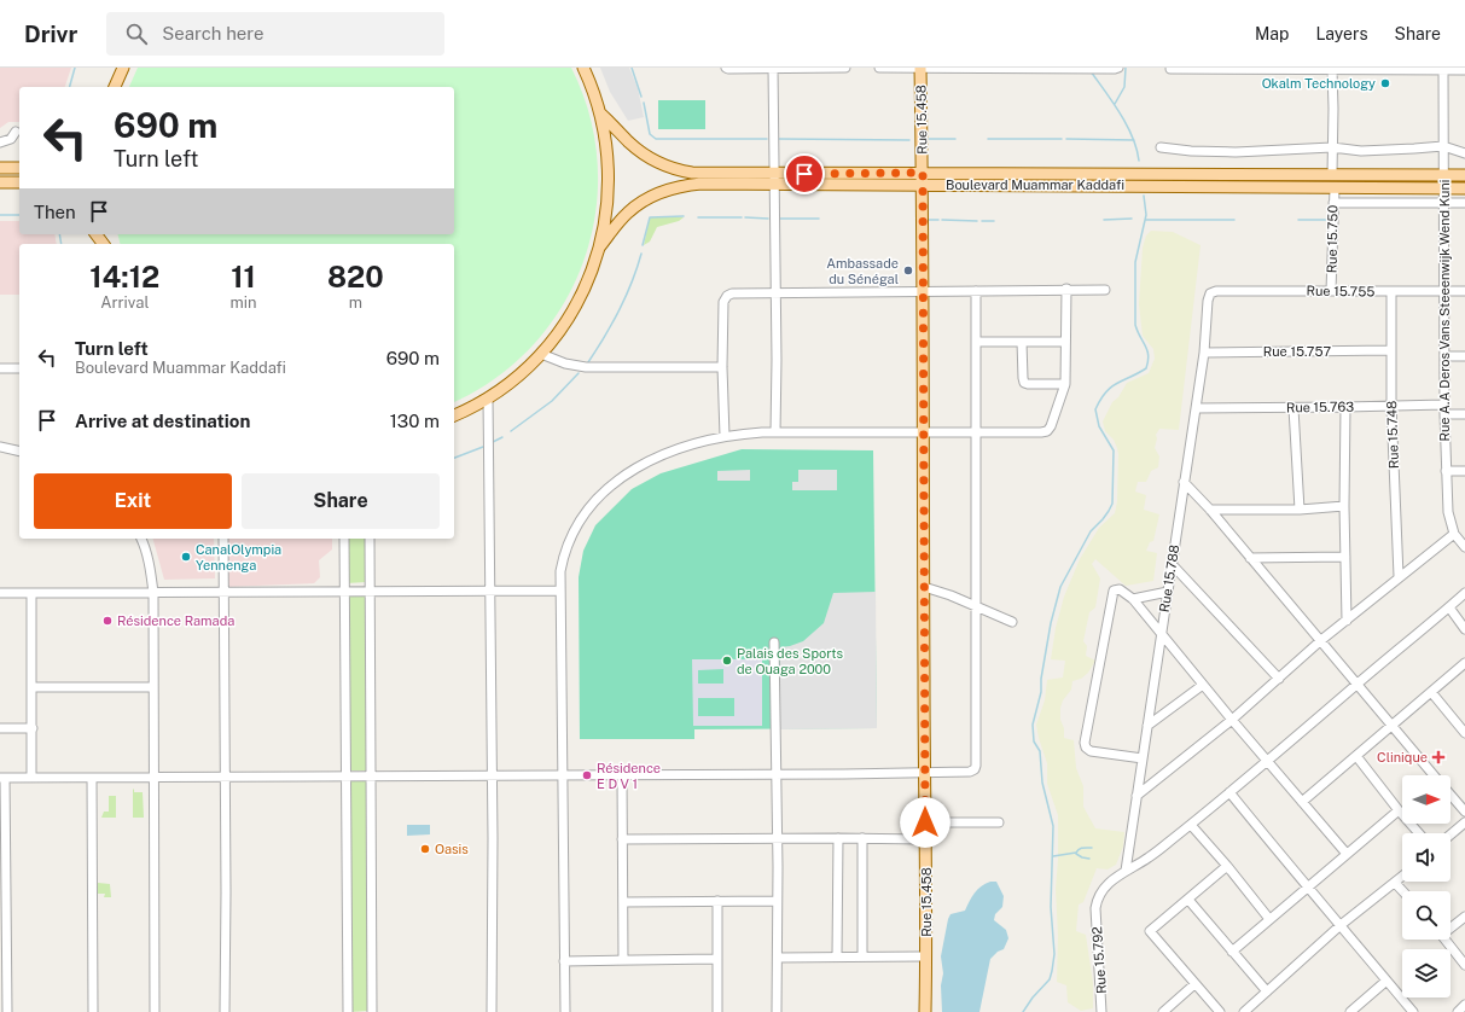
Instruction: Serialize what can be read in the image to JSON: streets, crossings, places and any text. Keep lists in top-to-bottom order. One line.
{"streets":{"main road":["Rue 15.458","Boulevard Muammar Kaddafi"],"street":["Rue 15.750","Rue 15.755","Rue A.A Deros Vans Steeenwijk Wend Kuni","Rue 15.757","Rue 15.763","Rue 15.748","Rue 15.788","Rue 15.792"]},"crossings":[["Rue 15.458","Boulevard Muammar Kaddafi"],["Boulevard Muammar Kaddafi","Rue 15.750"],["Boulevard Muammar Kaddafi","Rue A.A Deros Vans Steeenwijk Wend Kuni"],["Rue 15.750","Rue 15.755"],["Rue 15.755","Rue A.A Deros Vans Steeenwijk Wend Kuni"],["Rue 15.755","Rue 15.748"],["Rue 15.755","Rue 15.788"],["Rue A.A Deros Vans Steeenwijk Wend Kuni","Rue 15.763"],["Rue 15.757","Rue 15.748"],["Rue 15.757","Rue 15.788"],["Rue 15.763","Rue 15.748"],["Rue 15.763","Rue 15.788"],["Rue 15.788","Rue 15.792"]],"places":{"other":["Okalm Technology","Ambassade du Sénégal","CanalOlympia Yennenga","Résidence Ramada","Palais des Sports de Ouaga 2000","Résidence E D V 1","Oasis"],"health":["Clinique"]},"north":"right","page":{"header":"Drivr","search":"Search here","nav":["Map","Layers","Share"],"turn":["690 m","Turn left"],"then":"Then","eta":["14:12","Arrival","11","min","820","m"],"list":[{"name":"Turn left","note":"Boulevard Muammar Kaddafi","value":"690 m"},{"name":"Arrive at destination","value":"130 m"}],"buttons":["Exit","Share"]}}
